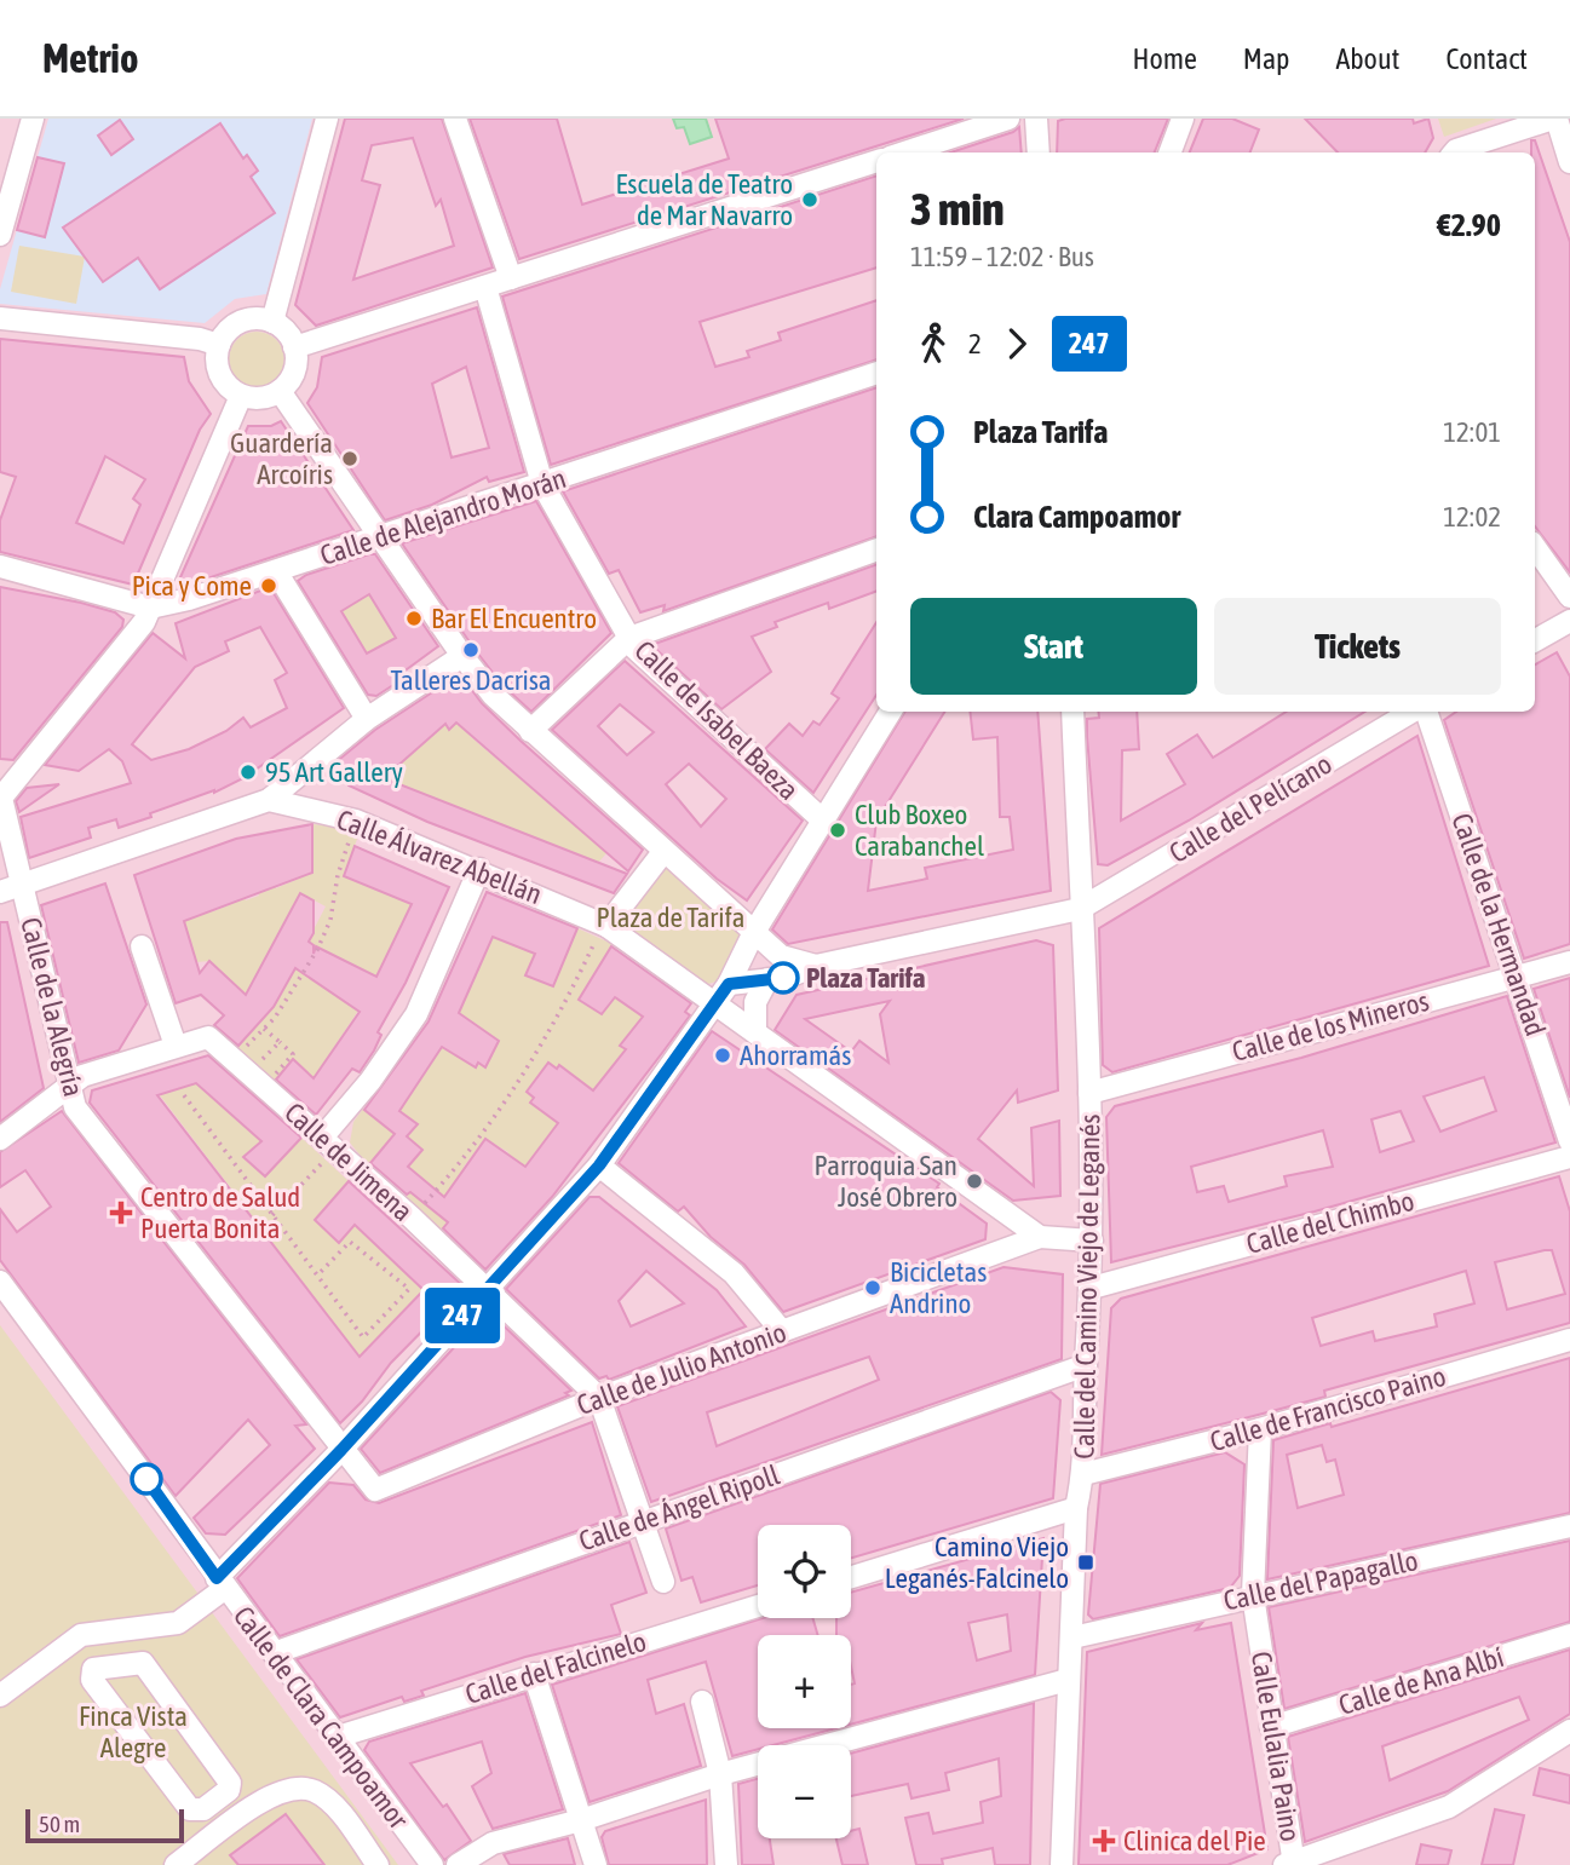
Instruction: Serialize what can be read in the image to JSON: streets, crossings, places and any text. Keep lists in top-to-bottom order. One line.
{"streets":{"street":["Calle de Alejandro Morán","Calle de Isabel Baeza","Calle del Pelícano","Calle Álvarez Abellán","Calle de la Hermandad","Calle de la Alegría","Calle de los Mineros","Calle de Jimena","Calle del Chimbo","Calle del Camino Viejo de Leganés","Calle de Julio Antonio","Calle de Francisco Paino","Calle de Ángel Ripoll","Calle del Papagallo","Calle del Falcinelo","Calle de Ana Albí","Calle de Clara Campoamor","Calle Eulalia Paino"]},"crossings":[["Calle de Alejandro Morán","Calle de Isabel Baeza"],["Calle de Alejandro Morán","Calle de la Alegría"],["Calle del Pelícano","Calle Álvarez Abellán"],["Calle del Pelícano","Calle del Camino Viejo de Leganés"],["Calle Álvarez Abellán","Calle de Julio Antonio"],["Calle de la Hermandad","Calle de los Mineros"],["Calle de la Alegría","Calle de Julio Antonio"],["Calle de los Mineros","Calle del Camino Viejo de Leganés"],["Calle de Jimena","Calle de Julio Antonio"],["Calle del Chimbo","Calle del Camino Viejo de Leganés"],["Calle del Camino Viejo de Leganés","Calle de Francisco Paino"],["Calle del Camino Viejo de Leganés","Calle de Ángel Ripoll"],["Calle del Camino Viejo de Leganés","Calle del Papagallo"],["Calle de Francisco Paino","Calle Eulalia Paino"],["Calle de Ángel Ripoll","Calle de Clara Campoamor"],["Calle del Papagallo","Calle Eulalia Paino"],["Calle del Falcinelo","Calle de Clara Campoamor"],["Calle de Ana Albí","Calle Eulalia Paino"]],"parks":["Plaza de Tarifa","Finca Vista Alegre"],"places":{"other":["Escuela de Teatro de Mar Navarro","Guardería Arcoíris","Pica y Come","Bar El Encuentro","Talleres Dacrisa","95 Art Gallery","Club Boxeo Carabanchel","Plaza Tarifa","Ahorramás","Parroquia San José Obrero","Bicicletas Andrino"],"health":["Centro de Salud Puerta Bonita","Clinica del Pie"],"transit":["Camino Viejo Leganés-Falcinelo"]},"lines":["bus line 247"],"scale_bar":"50 m","page":{"header":"Metrio","nav":["Home","Map","About","Contact"],"on_map":"247","heading":["3 min","11:59 – 12:02 · Bus","€2.90"],"legs":["2","247"],"list":[{"name":"Plaza Tarifa","value":"12:01"},{"name":"Clara Campoamor","value":"12:02"}],"buttons":["Start","Tickets"],"map_buttons":["+","−"],"scale":"50 m"}}
